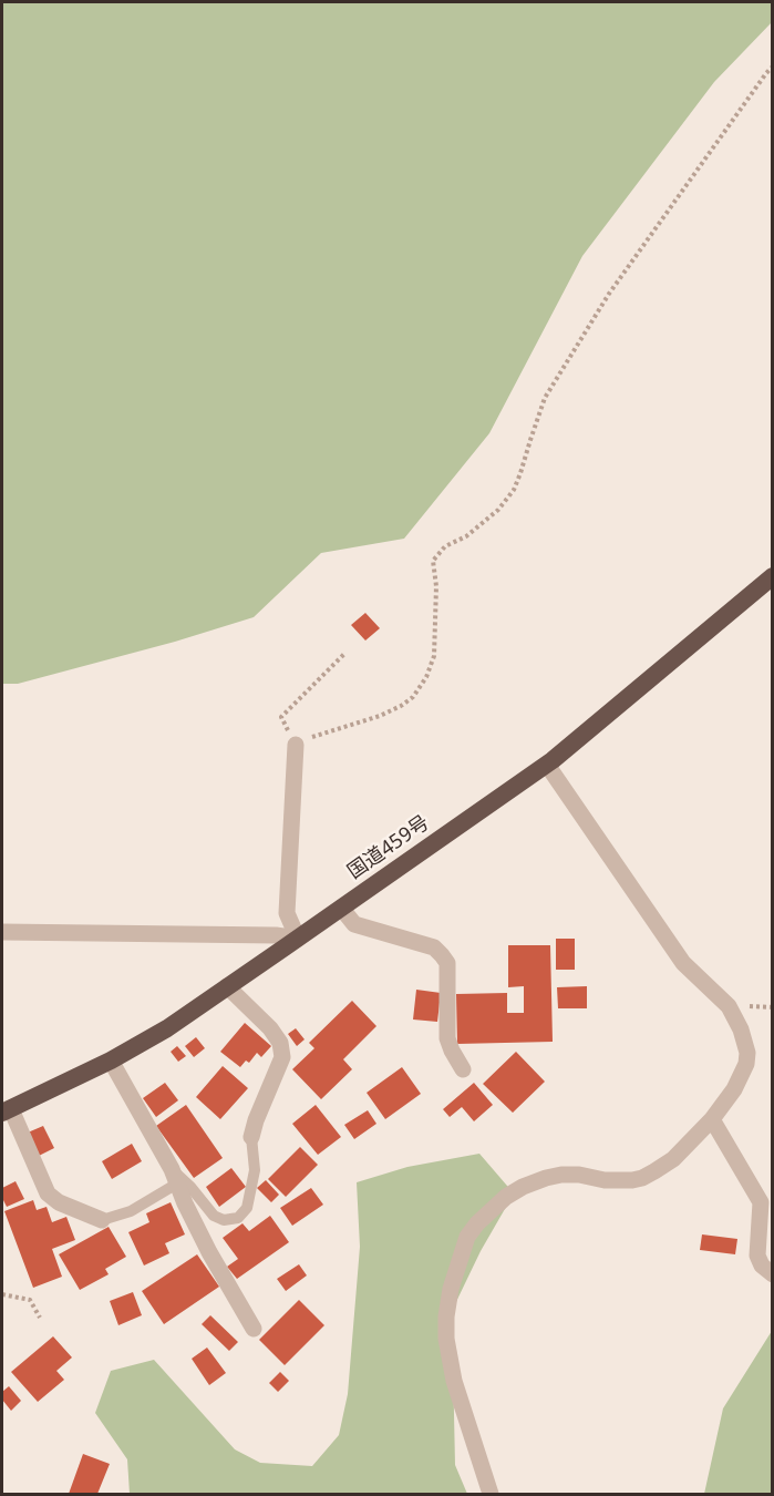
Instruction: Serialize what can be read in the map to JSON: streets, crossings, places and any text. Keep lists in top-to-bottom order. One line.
{"streets":{"highway":["国道459号"]}}
